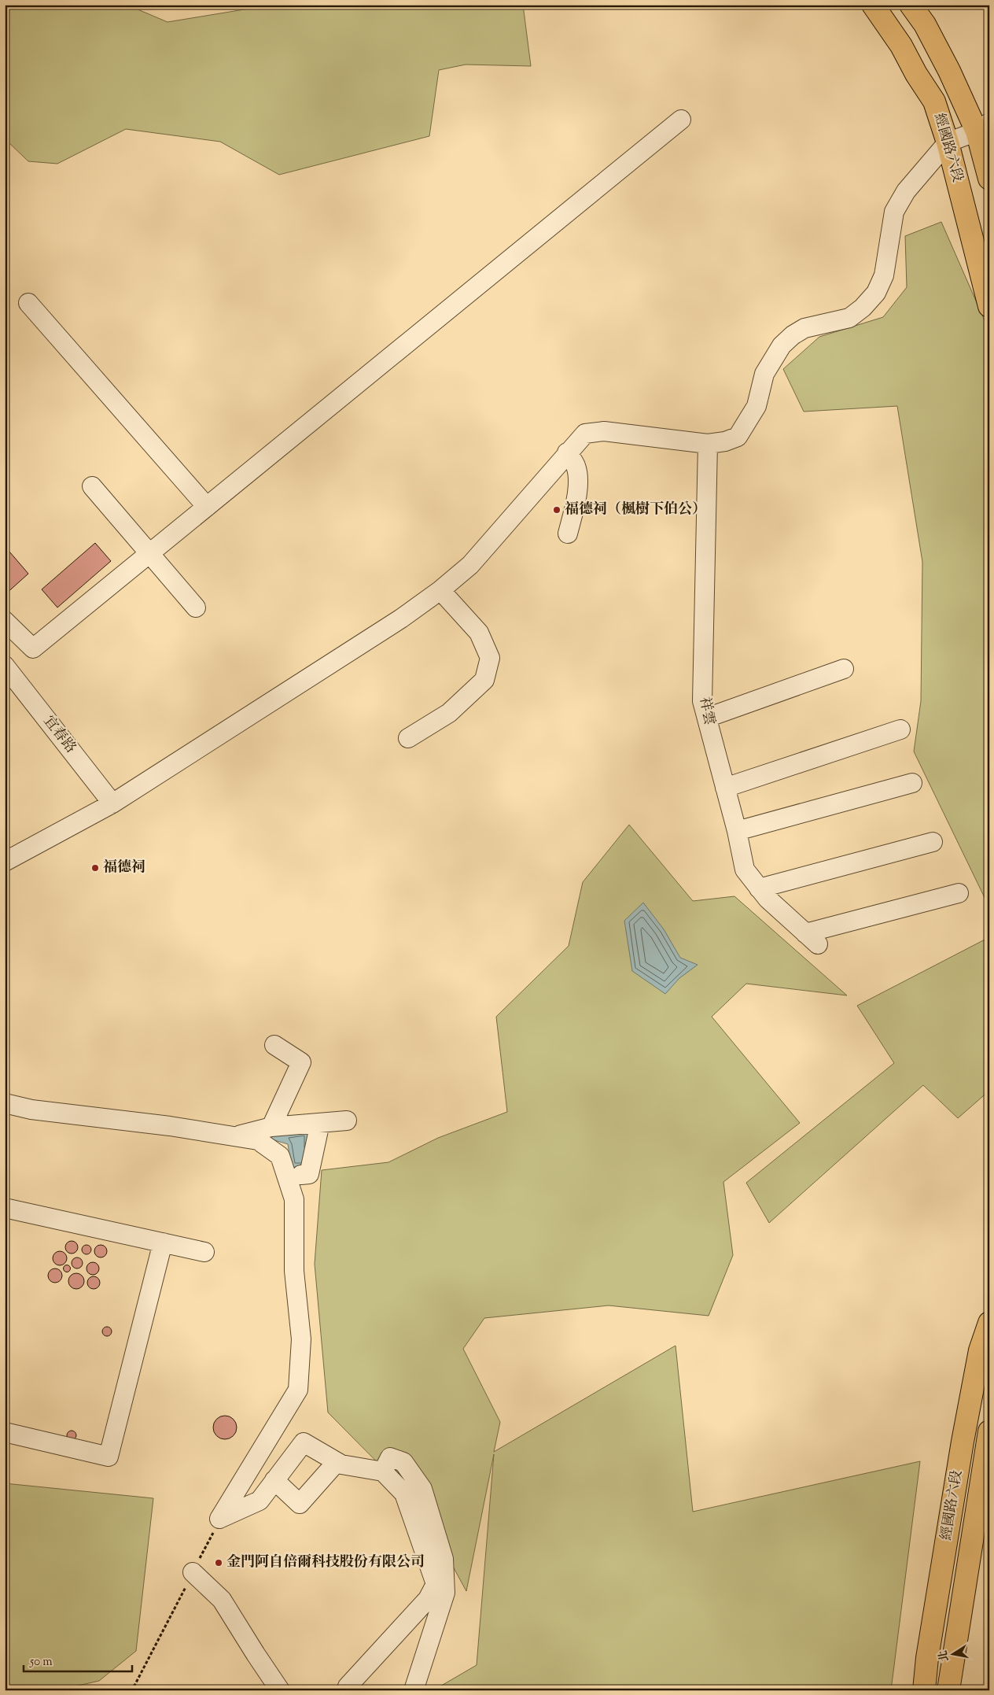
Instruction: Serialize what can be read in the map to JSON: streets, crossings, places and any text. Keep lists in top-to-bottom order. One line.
{"streets":{"main road":["經國路六段"],"street":["祥雲","宜春路"]},"places":["福德祠（楓樹下伯公）","福德祠","金門阿自倍爾科技股份有限公司"],"scale_bar":"50 m","north":"left"}
